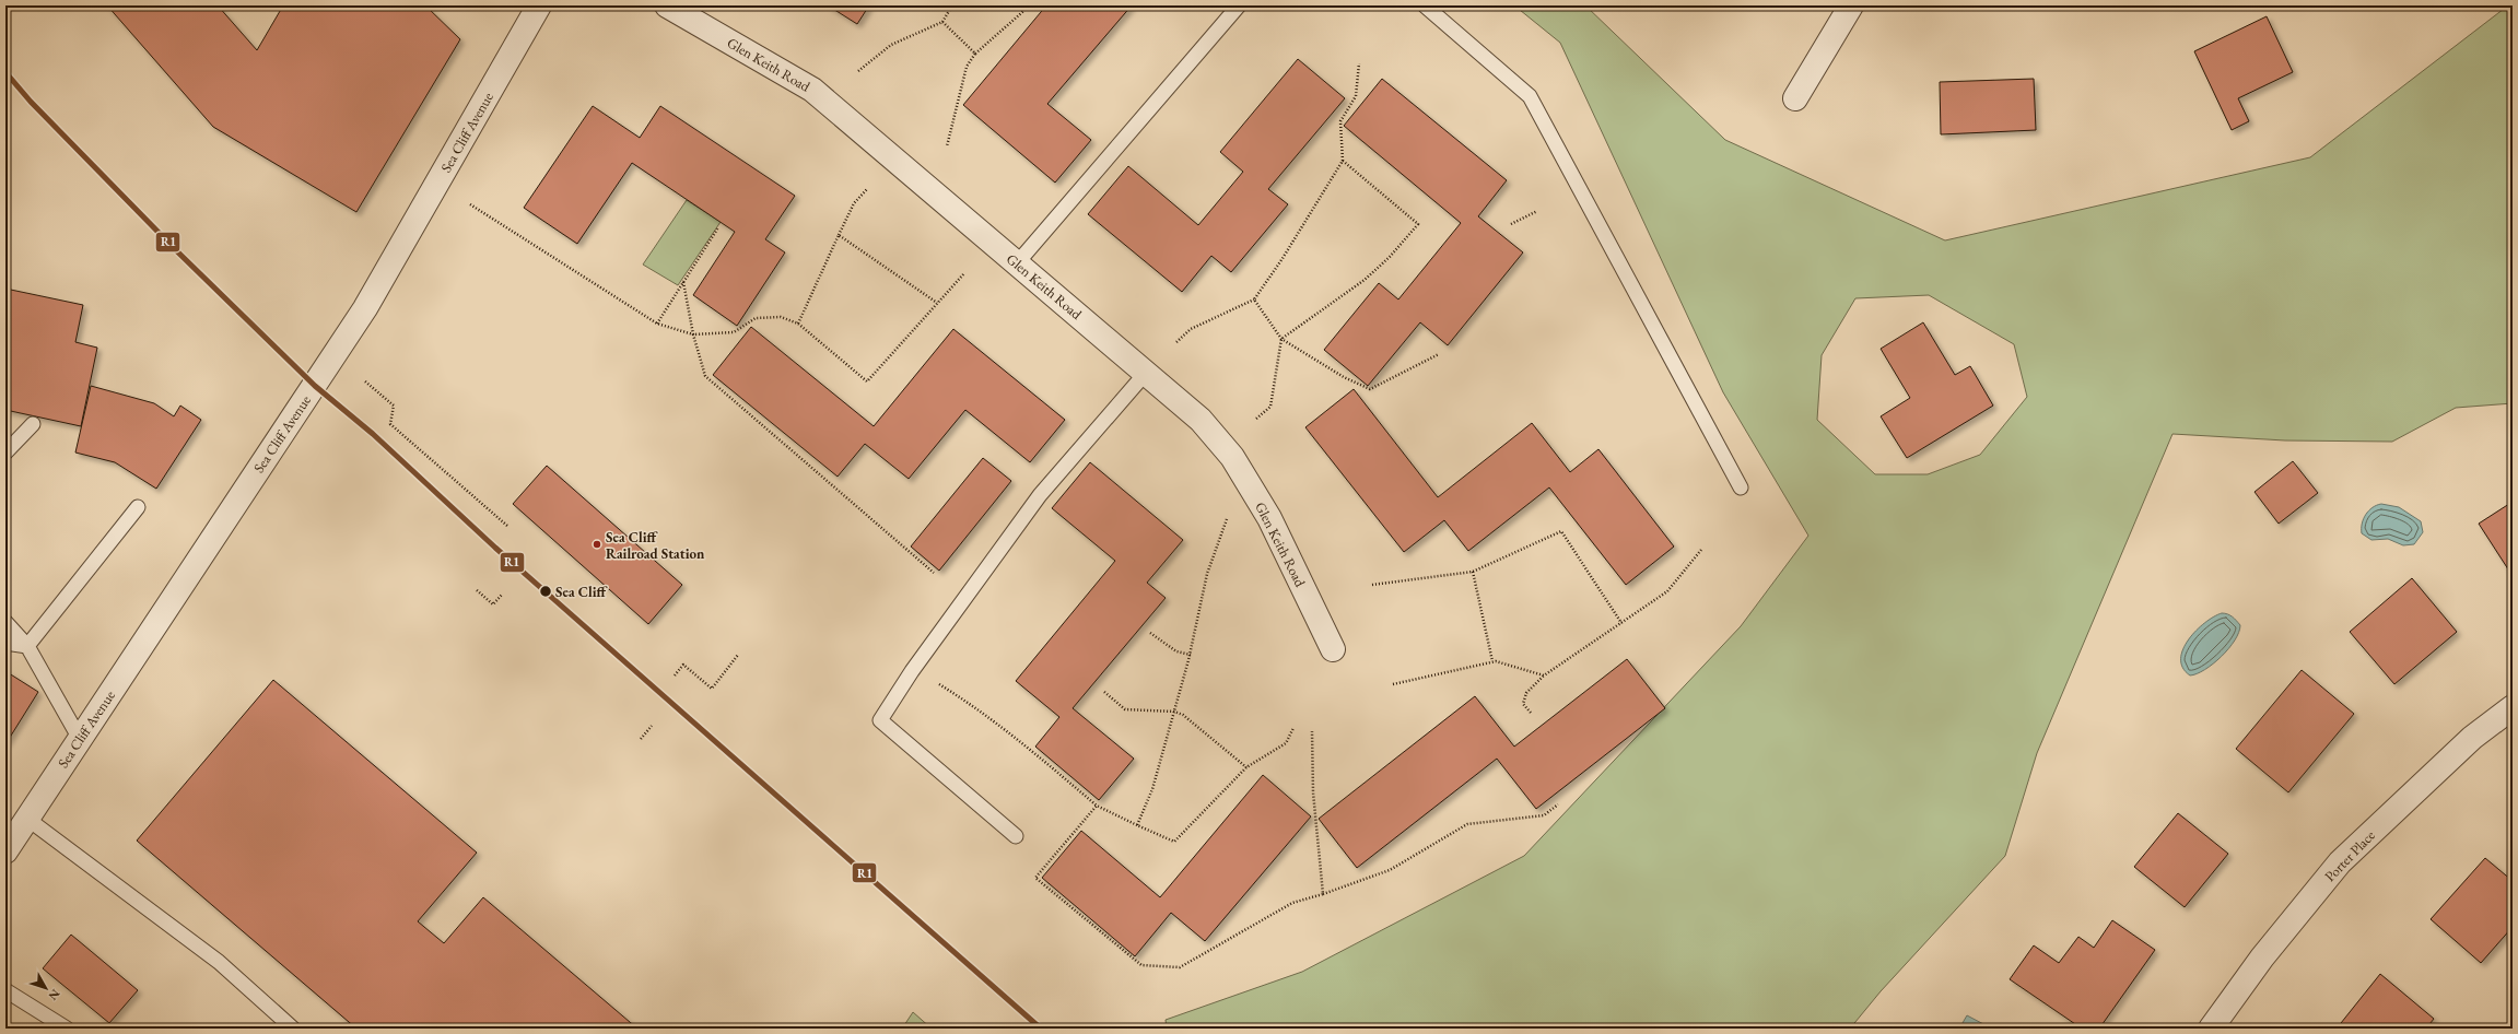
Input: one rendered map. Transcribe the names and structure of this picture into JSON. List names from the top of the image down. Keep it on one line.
{"streets":{"street":["Glen Keith Road","Sea Cliff Avenue","Porter Place"]},"places":["Sea Cliff Railroad Station","Sea Cliff"],"lines":["transit line R1"],"north":"bottom right"}
